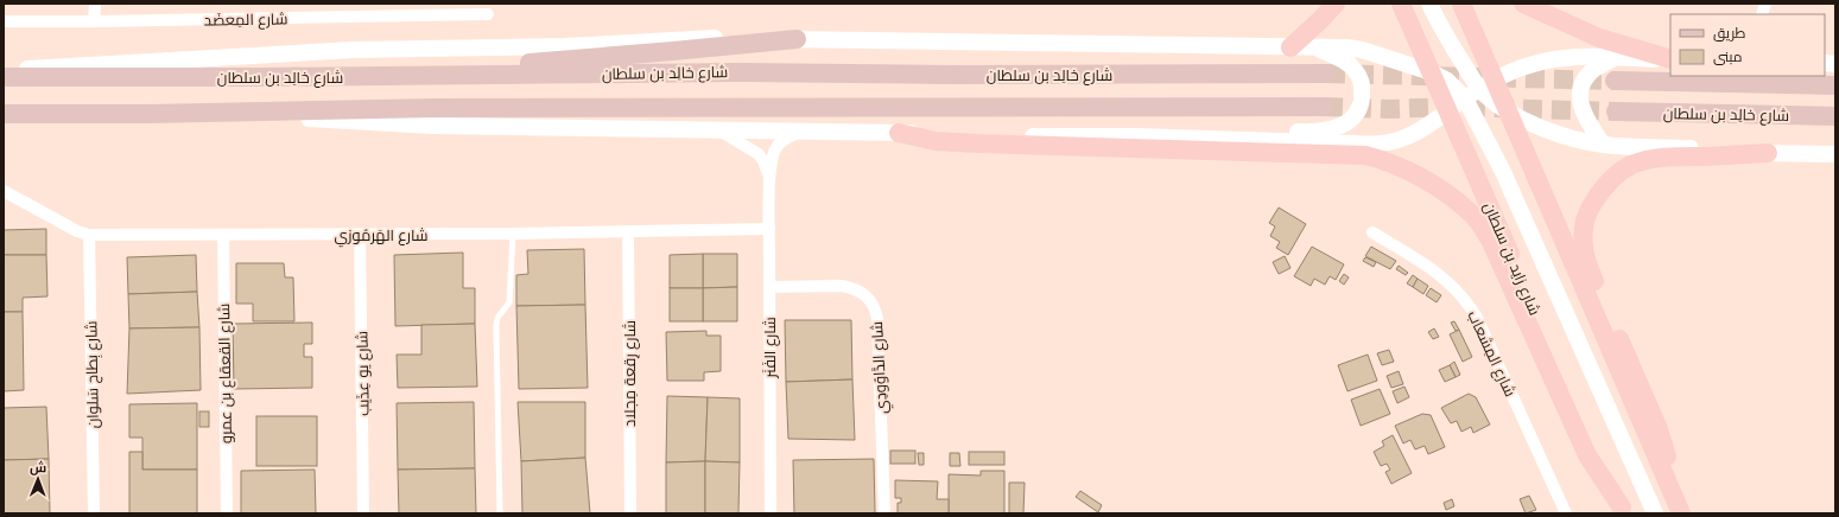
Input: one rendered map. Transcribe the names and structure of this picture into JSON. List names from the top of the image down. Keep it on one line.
{"streets":{"highway":["شارع زايد بن سلطان"],"main road":["شارع خالِد بن سلطان"],"street":["شارع المِعضَد","شارع الهَرمُوزي","شارع الفَنَر","شارع المِشعاب","شارع الدَّاوُودِي","شارع القعقاع بن عمرو","شارع يو عِذَيب","شارع رِقعة مِجلاد","شارع بِطاح سَلوان"]},"crossings":[["شارع الهَرمُوزي","شارع الفَنَر"],["شارع الهَرمُوزي","شارع القعقاع بن عمرو"],["شارع الهَرمُوزي","شارع يو عِذَيب"],["شارع الهَرمُوزي","شارع رِقعة مِجلاد"],["شارع الهَرمُوزي","شارع بِطاح سَلوان"],["شارع الفَنَر","شارع الدَّاوُودِي"]],"legend":["طريق","مبنى"],"north":"top"}
